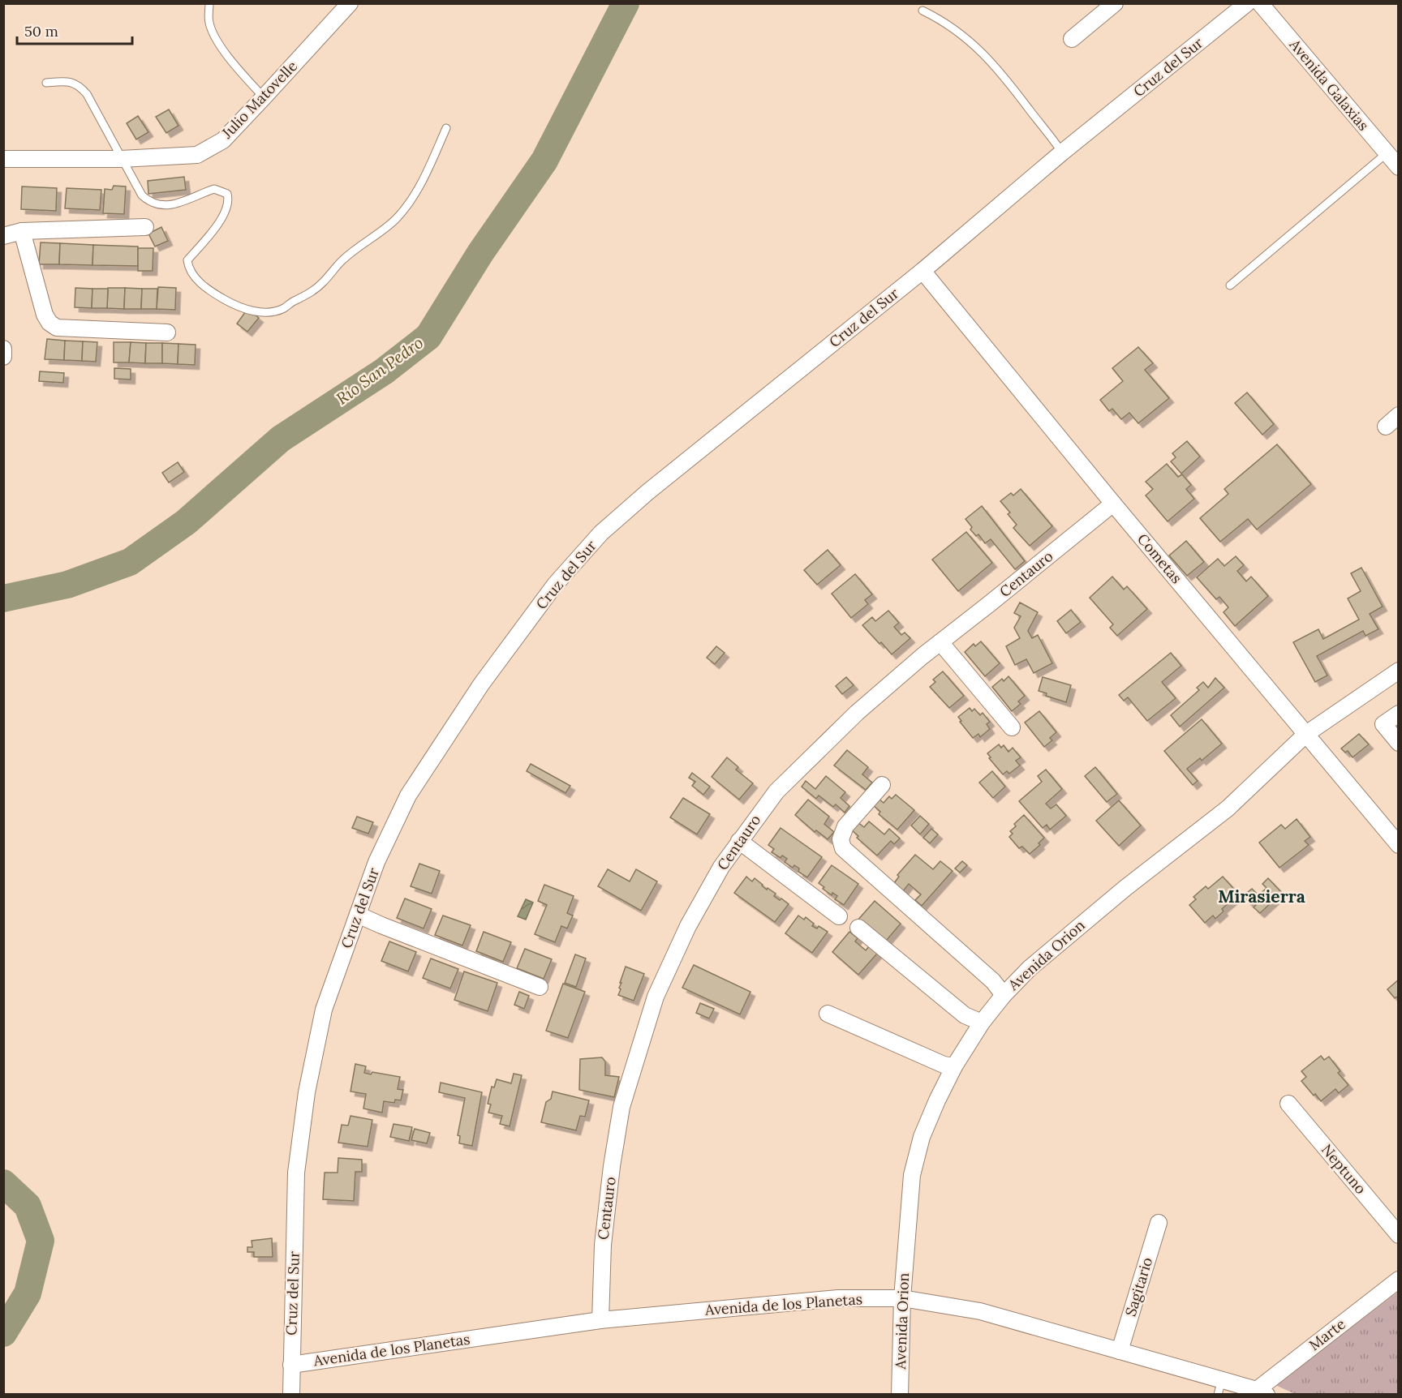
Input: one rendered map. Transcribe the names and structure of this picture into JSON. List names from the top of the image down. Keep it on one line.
{"streets":{"street":["Cruz del Sur","Avenida Galaxias","Julio Matovelle","Cometas","Centauro","Avenida Orion","Neptuno","Sagitario","Avenida de los Planetas","Marte"]},"crossings":[["Cruz del Sur","Cometas"],["Cruz del Sur","Avenida de los Planetas"],["Cometas","Centauro"],["Cometas","Avenida Orion"],["Centauro","Avenida de los Planetas"],["Avenida Orion","Avenida de los Planetas"],["Sagitario","Avenida de los Planetas"],["Avenida de los Planetas","Marte"]],"districts":["Mirasierra"],"water":["Río San Pedro"],"scale_bar":"50 m"}
